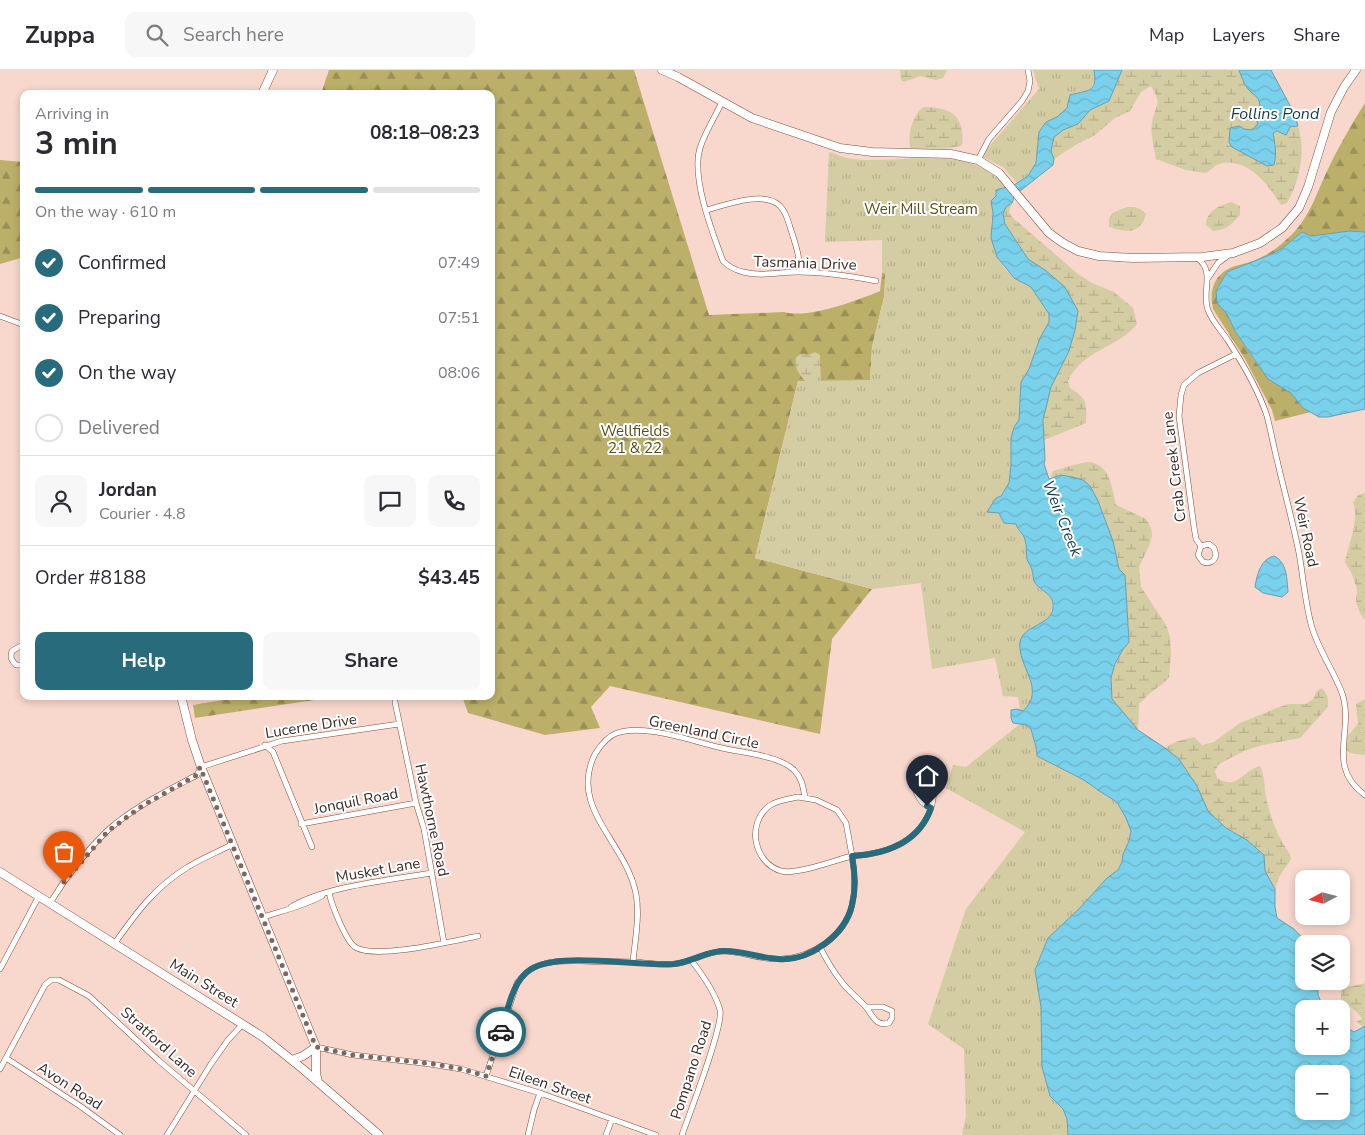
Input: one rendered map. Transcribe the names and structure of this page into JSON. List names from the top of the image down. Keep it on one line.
{"streets":{"main road":["Main Street"],"street":["Tasmania Drive","Crab Creek Lane","Weir Road","Lucerne Drive","Greenland Circle","Jonquil Road","Hawthorne Road","Musket Lane","Stratford Lane","Pompano Road","Eileen Street","Avon Road"]},"crossings":[["Crab Creek Lane","Weir Road"],["Lucerne Drive","Hawthorne Road"],["Jonquil Road","Hawthorne Road"],["Hawthorne Road","Musket Lane"],["Stratford Lane","Avon Road"]],"water":["Follins Pond","Weir Creek"],"parks":["Weir Mill Stream","Wellfields 21 & 22"],"north":"left","page":{"header":"Zuppa","search":"Search here","nav":["Map","Layers","Share"],"heading":["3 min","Arriving in","08:18–08:23"],"panel":["Jordan","Courier · 4.8","Order #8188","$43.45"],"bar":"On the way · 610 m","list":[["Confirmed","07:49"],["Preparing","07:51"],["On the way","08:06"],"Delivered"],"buttons":["Help","Share"],"map_buttons":["+","−"]}}
